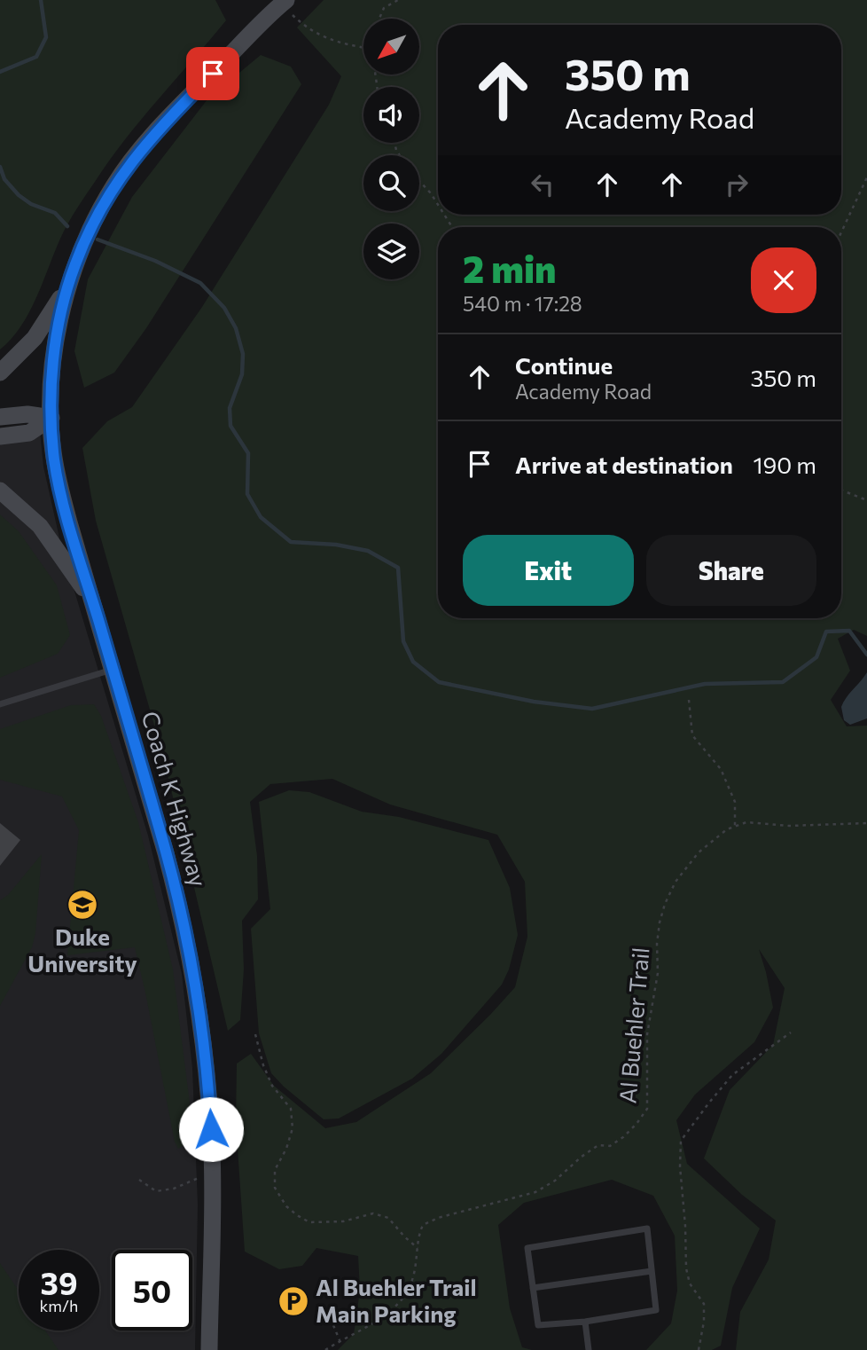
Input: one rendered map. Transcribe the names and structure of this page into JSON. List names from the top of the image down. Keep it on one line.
{"streets":{"main road":["Coach K Highway"],"path":["Al Buehler Trail"]},"places":{"school or university":["Duke University"],"parking":["Al Buehler Trail Main Parking"]},"north":"bottom left","page":{"turn":["350 m","Academy Road"],"heading":["2 min","540 m · 17:28"],"list":[{"name":"Continue","note":"Academy Road","value":"350 m"},{"name":"Arrive at destination","value":"190 m"}],"buttons":["Exit","Share"],"speed":"39 km/h","limit":"50"}}
